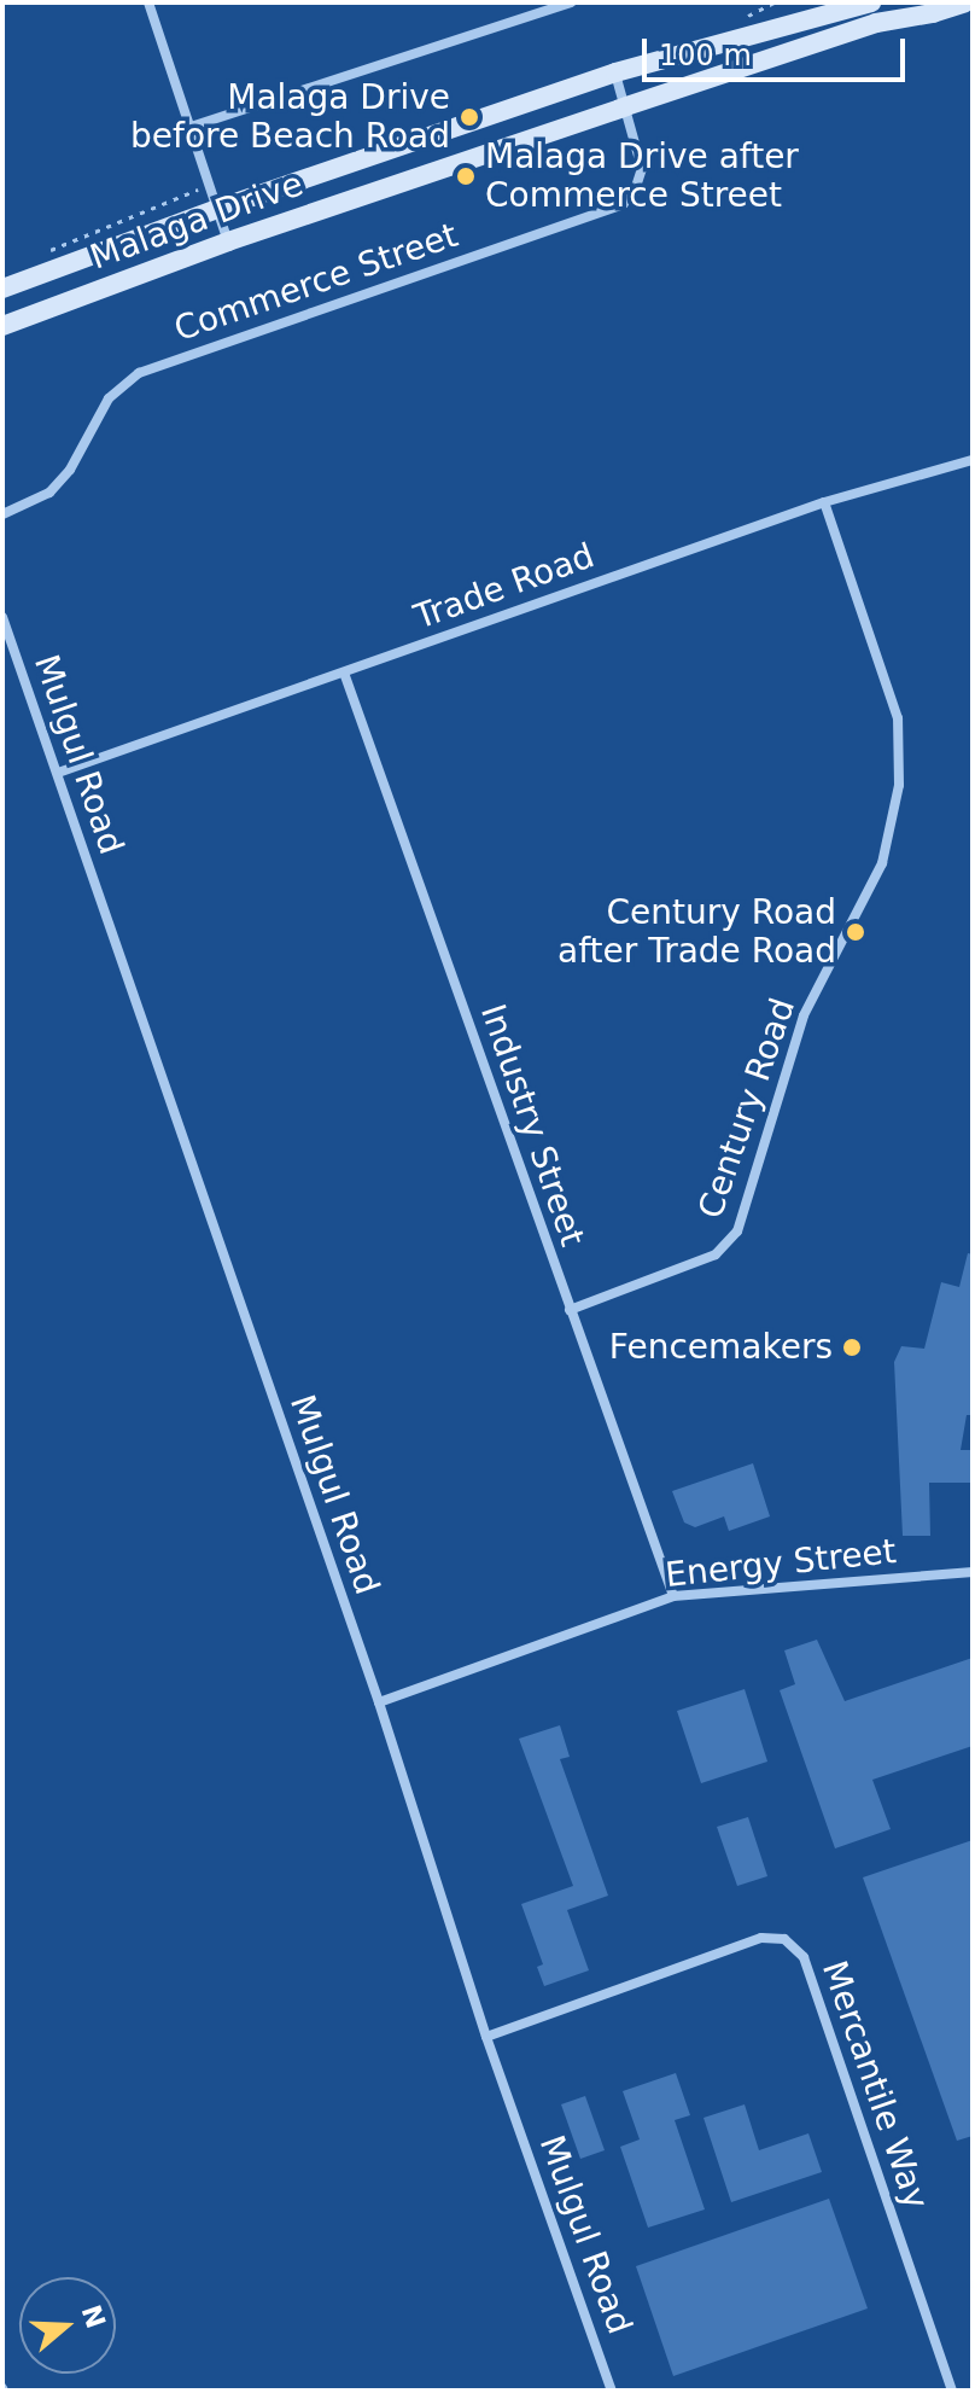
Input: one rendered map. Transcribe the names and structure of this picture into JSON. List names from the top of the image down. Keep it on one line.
{"streets":{"main road":["Malaga Drive"],"street":["Commerce Street","Trade Road","Mulgul Road","Century Road","Industry Street","Energy Street","Mercantile Way"]},"crossings":[["Malaga Drive","Commerce Street"],["Trade Road","Mulgul Road"],["Trade Road","Century Road"],["Trade Road","Industry Street"],["Mulgul Road","Energy Street"],["Mulgul Road","Mercantile Way"],["Century Road","Industry Street"],["Industry Street","Energy Street"]],"places":["Malaga Drive before Beach Road","Malaga Drive after Commerce Street","Century Road after Trade Road","Fencemakers"],"scale_bar":"100 m","north":"right"}
